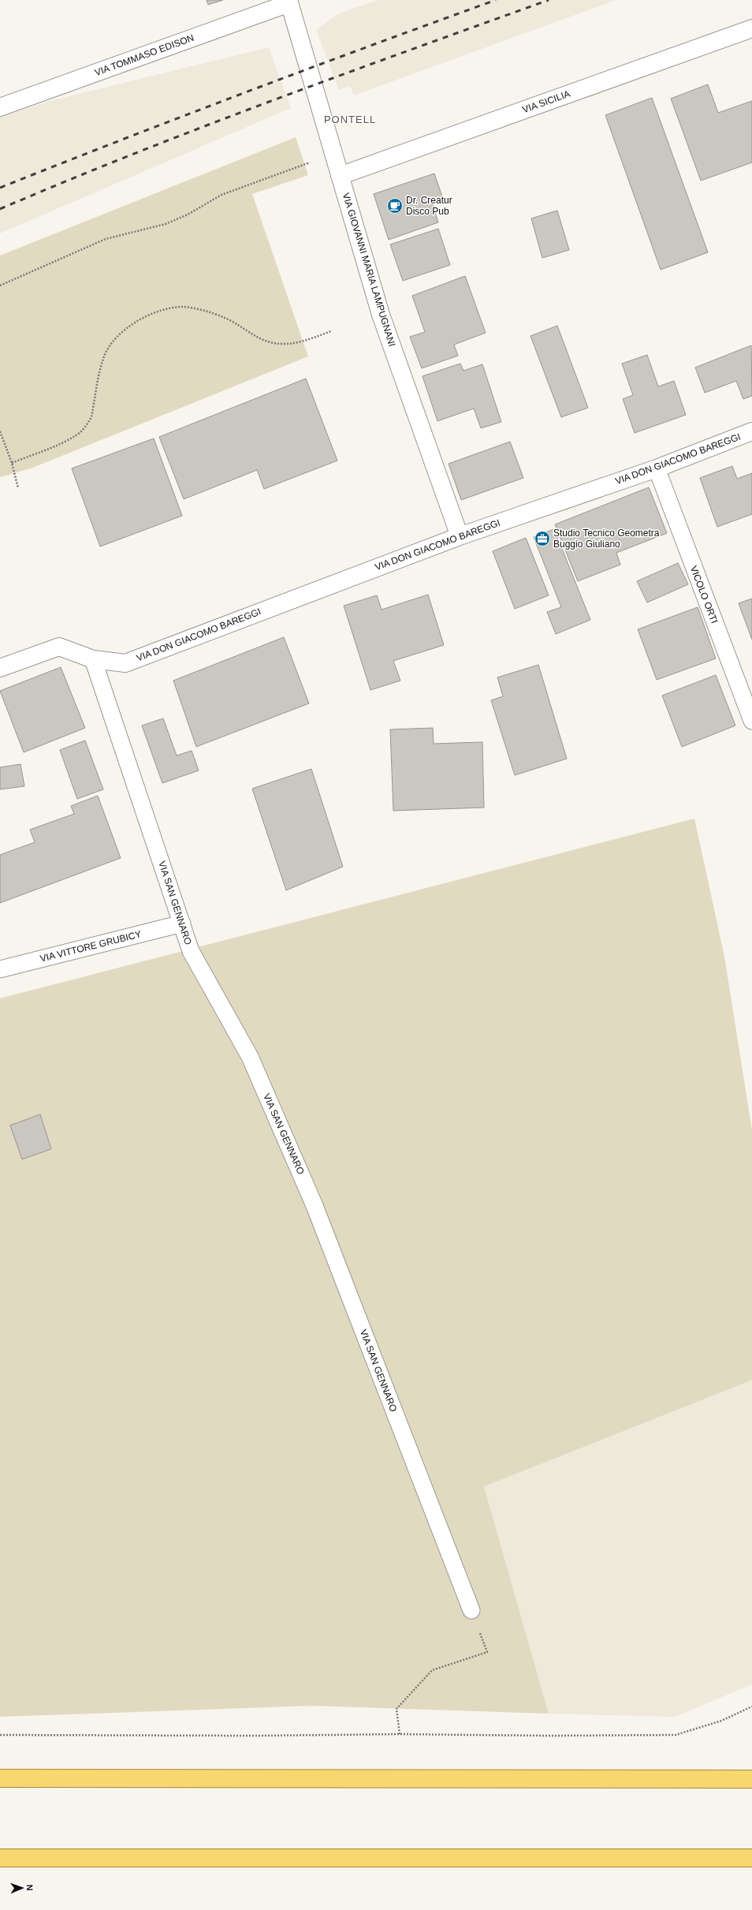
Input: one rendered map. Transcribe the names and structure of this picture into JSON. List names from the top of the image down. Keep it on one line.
{"streets":{"street":["VIA TOMMASO EDISON","VIA SICILIA","VIA GIOVANNI MARIA LAMPUGNANI","VIA DON GIACOMO BAREGGI"],"lane":["VICOLO ORTI","VIA SAN GENNARO","VIA VITTORE GRUBICY"]},"crossings":[["VIA TOMMASO EDISON","VIA GIOVANNI MARIA LAMPUGNANI"],["VIA SICILIA","VIA GIOVANNI MARIA LAMPUGNANI"],["VIA GIOVANNI MARIA LAMPUGNANI","VIA DON GIACOMO BAREGGI"],["VIA DON GIACOMO BAREGGI","VICOLO ORTI"],["VIA DON GIACOMO BAREGGI","VIA SAN GENNARO"],["VIA SAN GENNARO","VIA VITTORE GRUBICY"]],"districts":["PONTELL"],"places":{"cafe":["Dr. Creatur Disco Pub"],"office":["Studio Tecnico Geometra Buggio Giuliano"]},"north":"right"}
